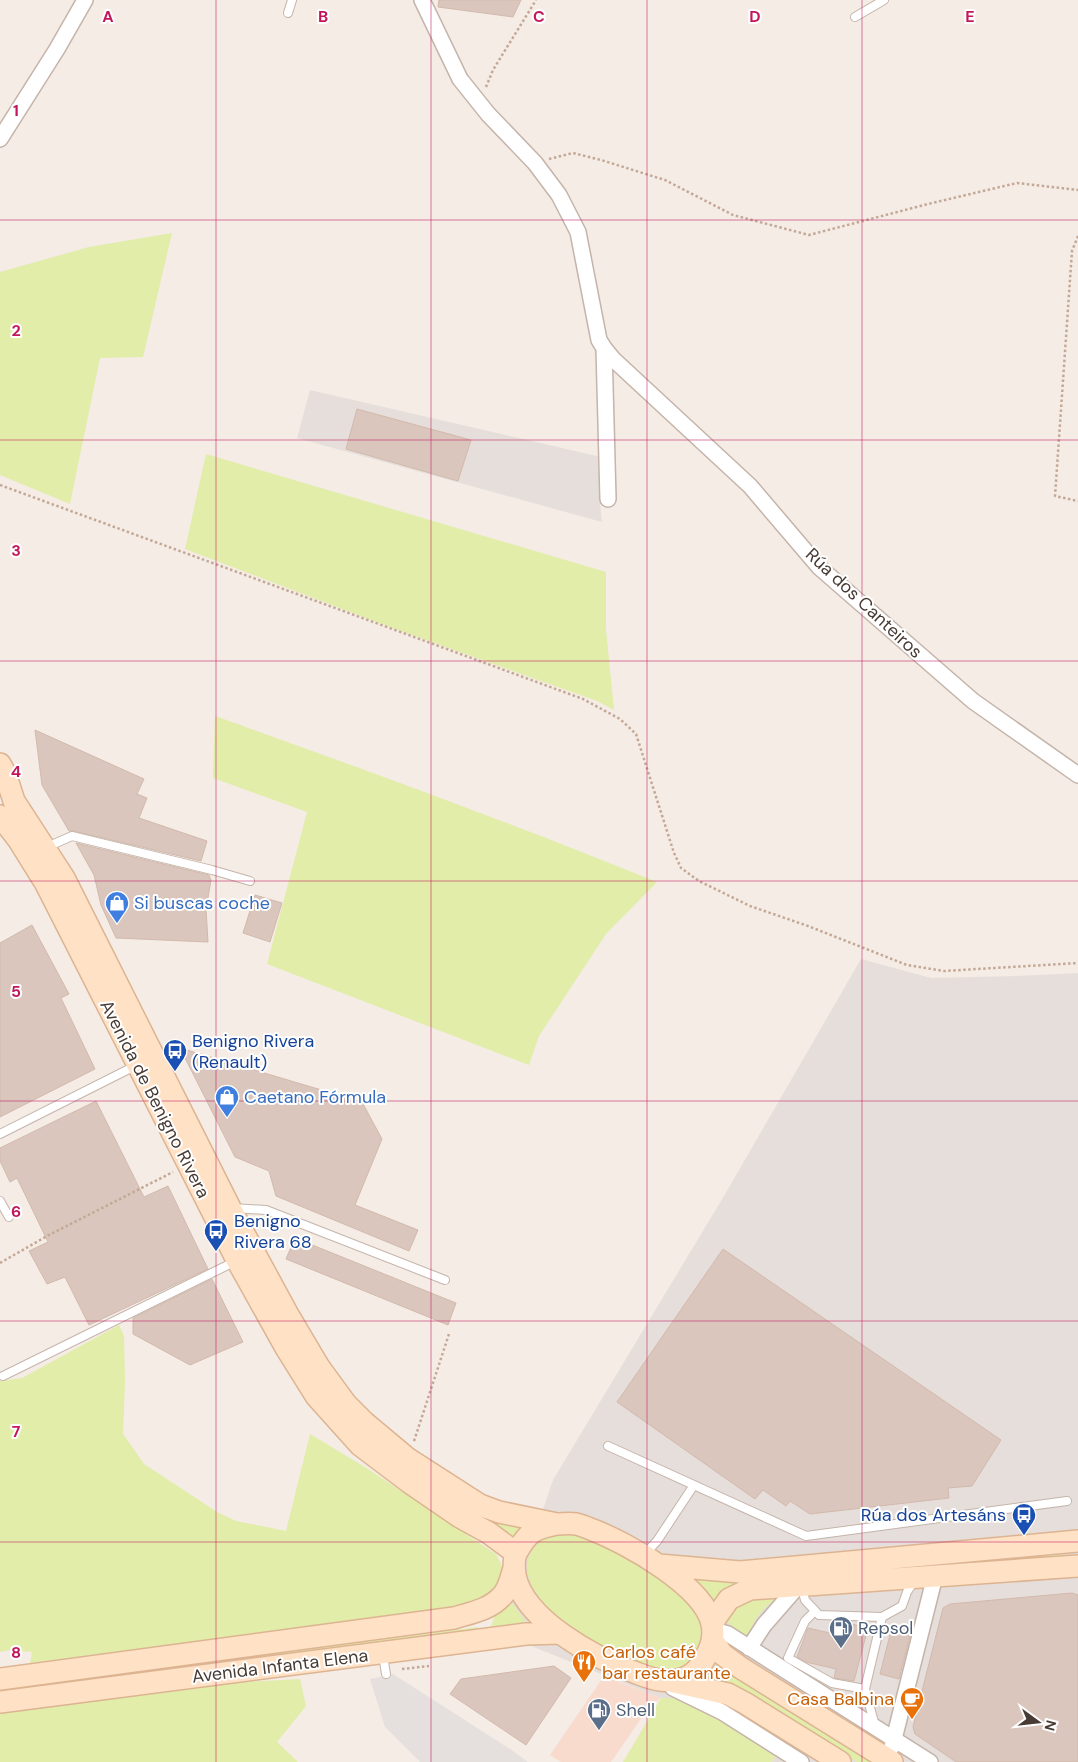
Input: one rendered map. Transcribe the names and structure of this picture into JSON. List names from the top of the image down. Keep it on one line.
{"streets":{"main road":["Avenida de Benigno Rivera","Avenida Infanta Elena"],"street":["Rúa dos Canteiros"]},"crossings":[["Avenida de Benigno Rivera","Avenida Infanta Elena"]],"places":{"shop":["Si buscas coche","Caetano Fórmula"],"bus stop":["Benigno Rivera (Renault)","Benigno Rivera 68","Rúa dos Artesáns"],"fuel station":["Repsol","Shell"],"restaurant":["Carlos café bar restaurante"],"cafe":["Casa Balbina"]},"north":"right","grid":{"columns":["A","B","C","D","E"],"rows":["1","2","3","4","5","6","7","8"]}}
